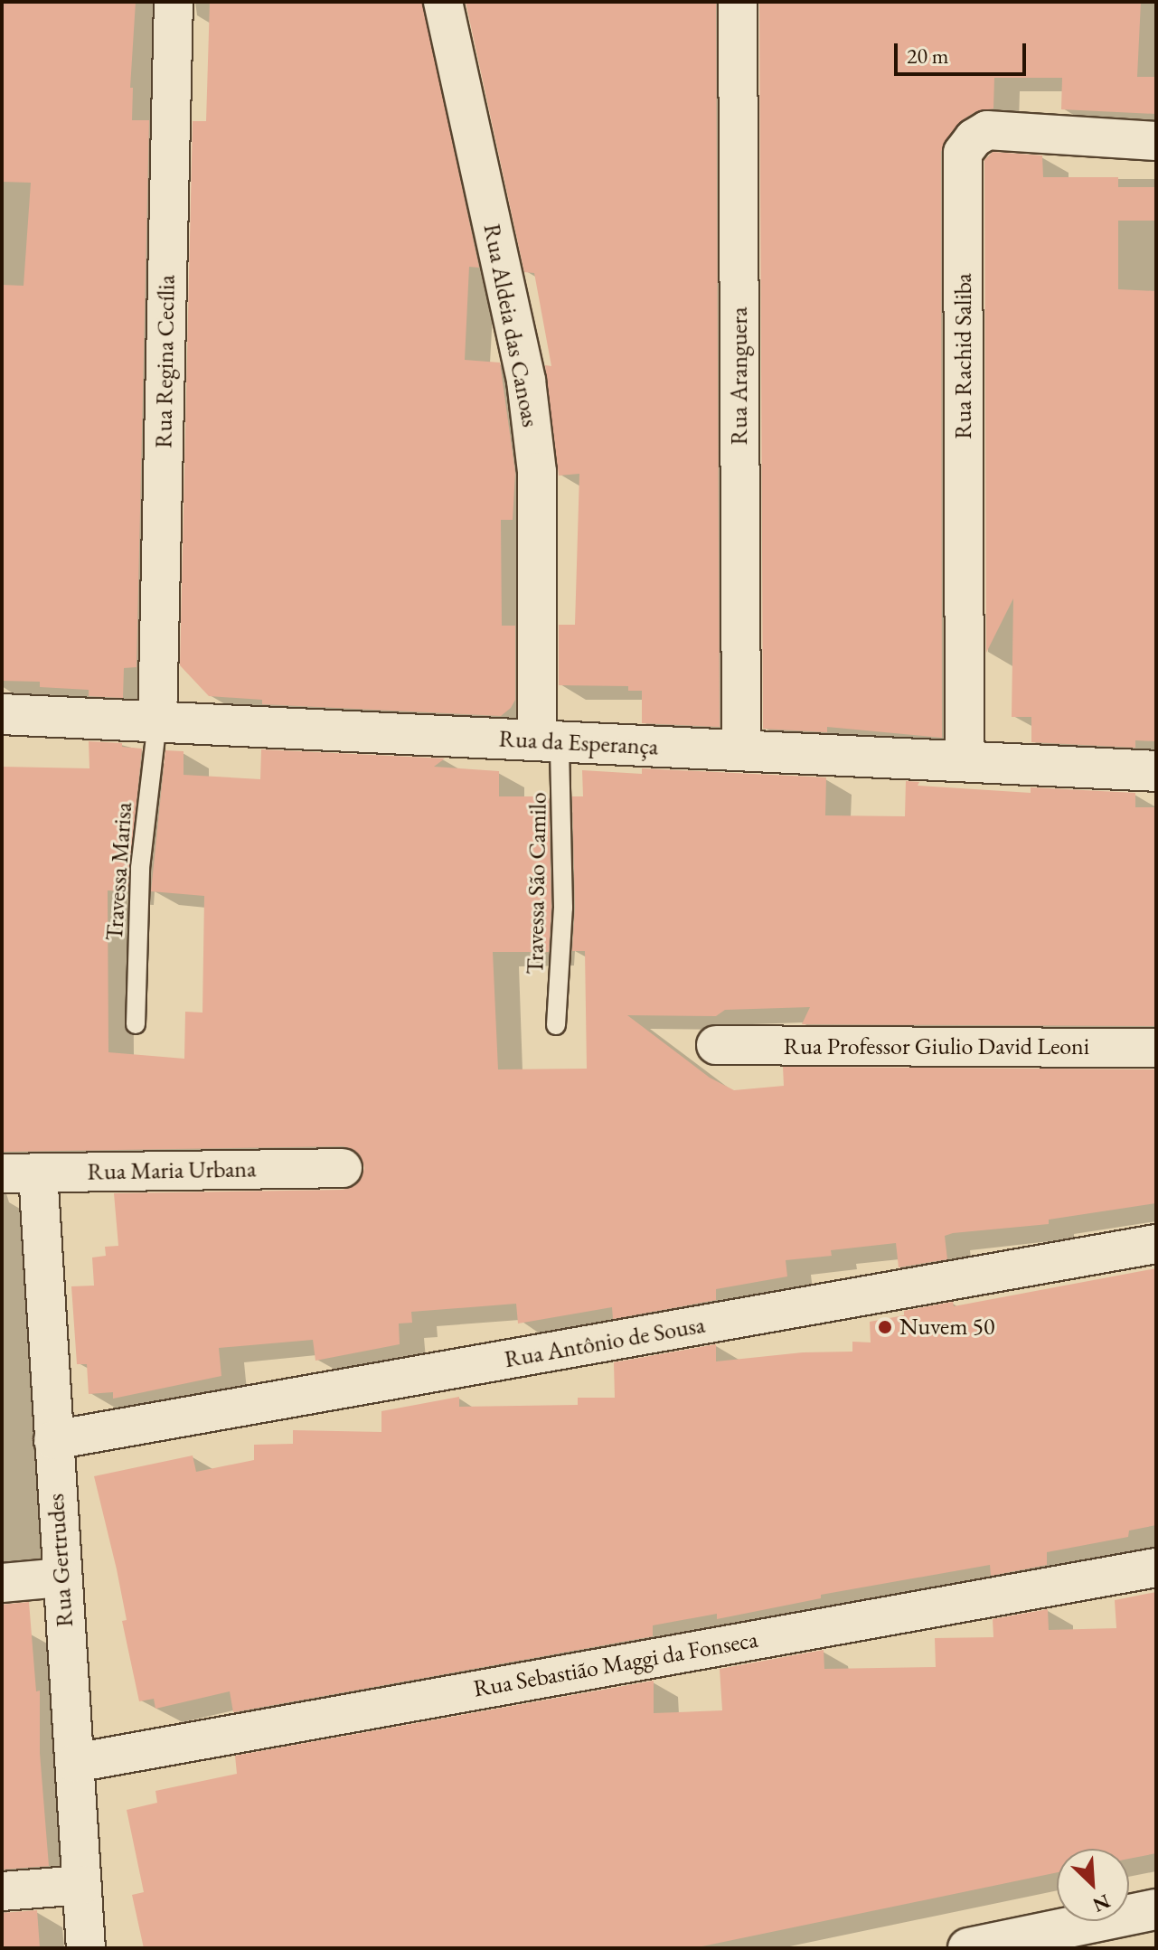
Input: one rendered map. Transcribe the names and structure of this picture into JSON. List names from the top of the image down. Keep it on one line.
{"streets":{"street":["Rua Aldeia das Canoas","Rua Rachid Saliba","Rua Regina Cecília","Rua Aranguera","Rua da Esperança","Rua Professor Giulio David Leoni","Rua Maria Urbana","Rua Antônio de Sousa","Rua Gertrudes","Rua Sebastião Maggi da Fonseca"],"lane":["Travessa Marisa","Travessa São Camilo"]},"crossings":[["Rua Aldeia das Canoas","Rua da Esperança"],["Rua Aldeia das Canoas","Travessa São Camilo"],["Rua Rachid Saliba","Rua da Esperança"],["Rua Regina Cecília","Rua da Esperança"],["Rua Regina Cecília","Travessa Marisa"],["Rua Aranguera","Rua da Esperança"],["Rua da Esperança","Travessa Marisa"],["Rua da Esperança","Travessa São Camilo"],["Rua Maria Urbana","Rua Gertrudes"],["Rua Antônio de Sousa","Rua Gertrudes"],["Rua Gertrudes","Rua Sebastião Maggi da Fonseca"]],"places":["Nuvem 50"],"scale_bar":"20 m","north":"bottom right"}
